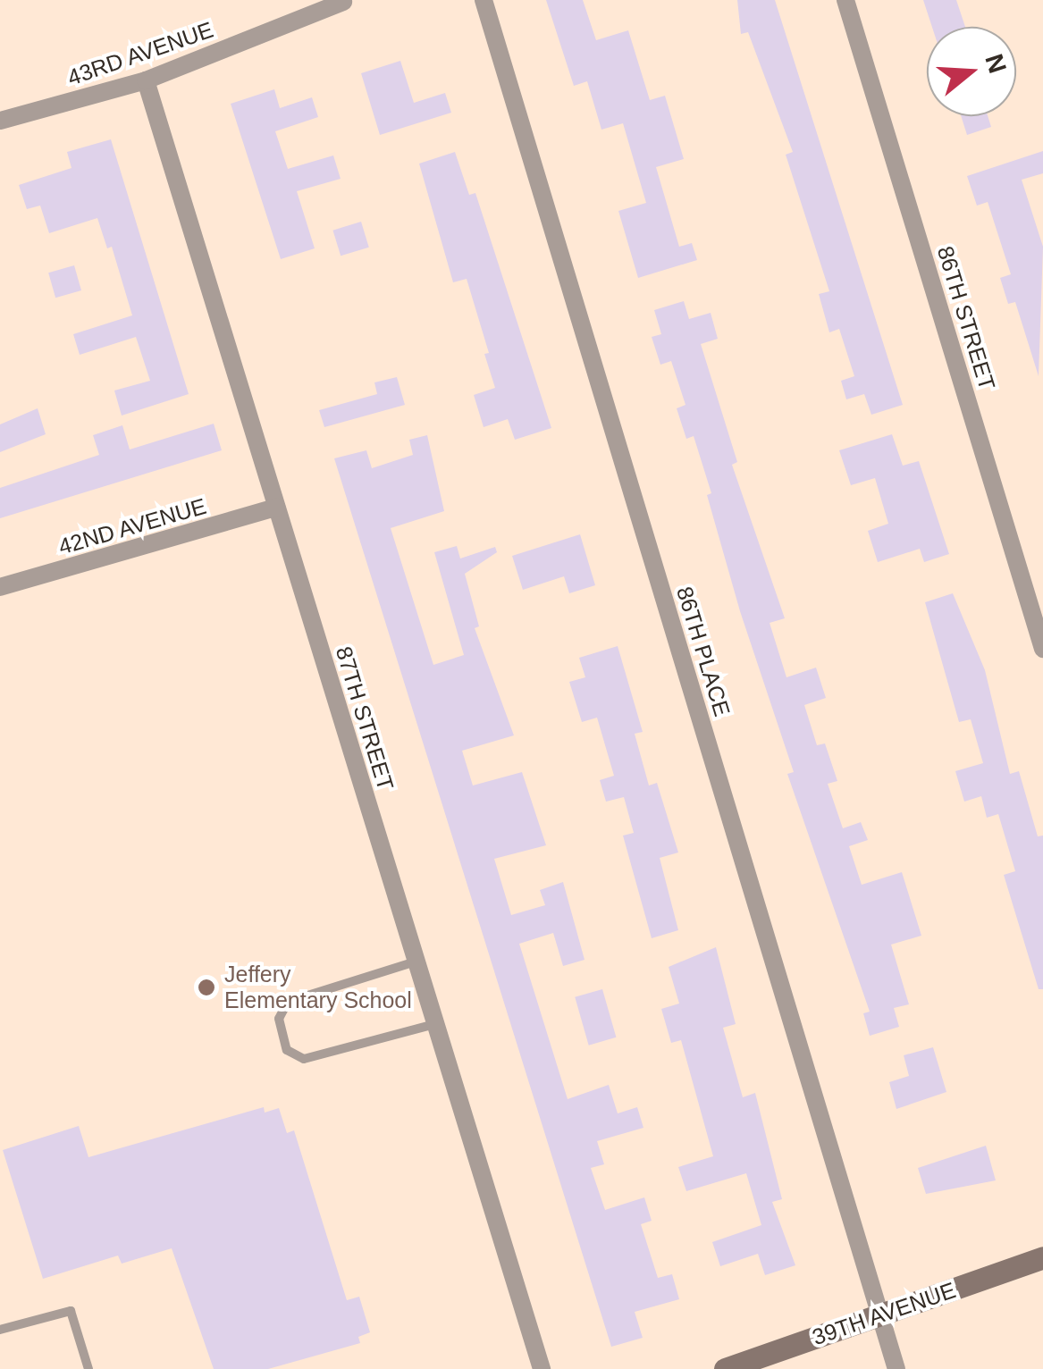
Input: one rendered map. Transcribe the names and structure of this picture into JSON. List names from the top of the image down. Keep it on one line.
{"streets":{"main road":["39TH AVENUE"],"street":["43RD AVENUE","86TH STREET","42ND AVENUE","86TH PLACE","87TH STREET"]},"crossings":[["43RD AVENUE","87TH STREET"],["42ND AVENUE","87TH STREET"],["86TH PLACE","39TH AVENUE"]],"places":["Jeffery Elementary School"],"north":"right"}
